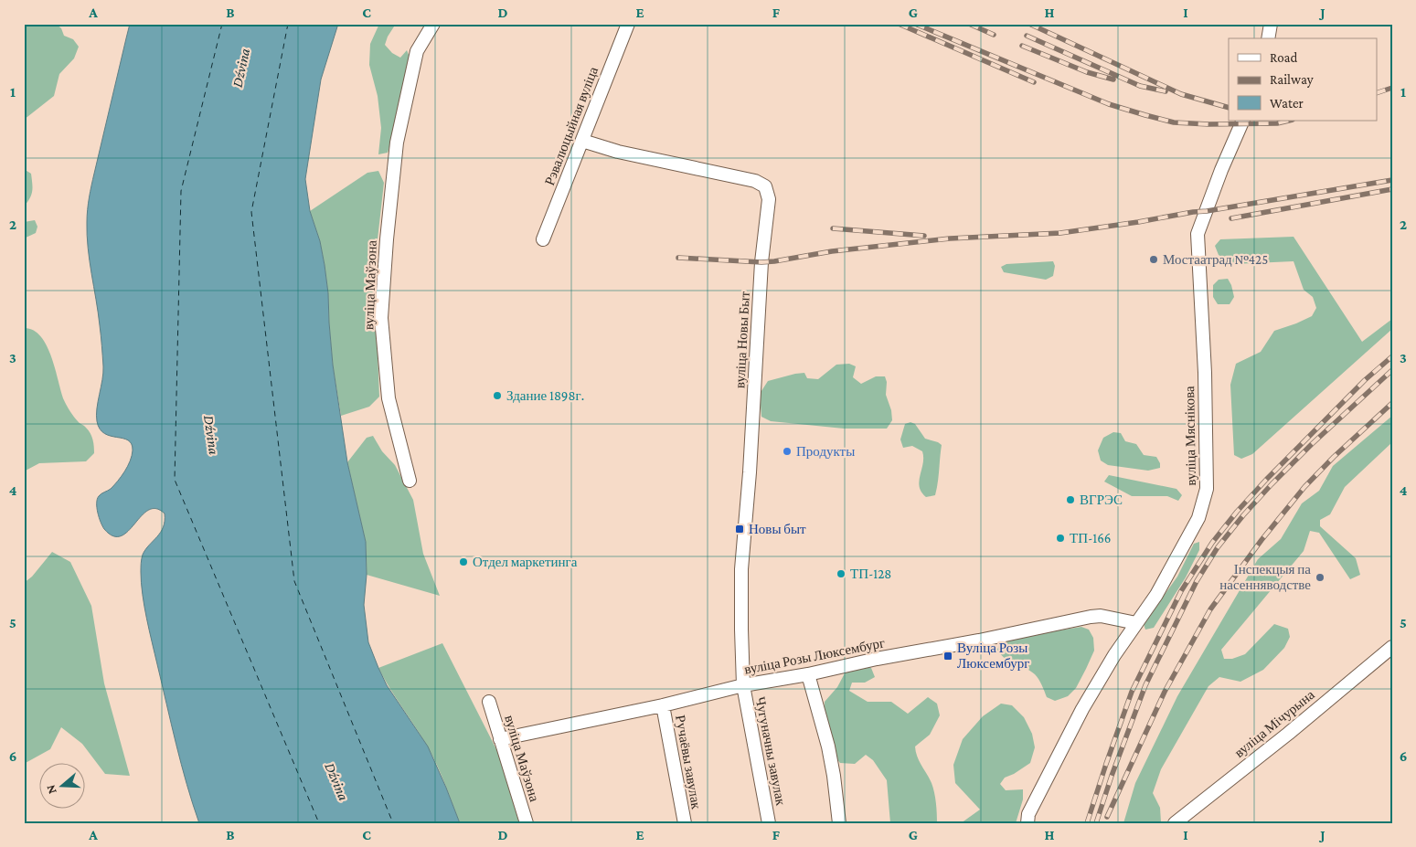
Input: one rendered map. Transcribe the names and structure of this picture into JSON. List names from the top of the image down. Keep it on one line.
{"streets":{"street":["Рэвалюцыйная вуліца","вуліца Маўзона","вуліца Новы Быт","вуліца Мяснікова","вуліца Розы Люксембург","вуліца Мічурына","Чугуначны завулак","Ручаёвы завулак"]},"crossings":[["Рэвалюцыйная вуліца","вуліца Новы Быт"],["вуліца Маўзона","вуліца Розы Люксембург"],["вуліца Новы Быт","вуліца Розы Люксембург"],["вуліца Новы Быт","Чугуначны завулак"],["вуліца Мяснікова","вуліца Розы Люксембург"],["вуліца Розы Люксембург","Чугуначны завулак"],["вуліца Розы Люксембург","Ручаёвы завулак"]],"water":["Dźvina"],"places":{"other":["Мостаатрад №425","Здание 1898г.","Продукты","ВГРЭС","ТП-166","Отдел маркетинга","ТП-128","Інспекцыя па насенняводстве"],"transit":["Новы быт","Вуліца Розы Люксембург"]},"legend":["Road","Railway","Water"],"north":"left","grid":{"columns":["A","B","C","D","E","F","G","H","I","J"],"rows":["1","2","3","4","5","6"]}}
